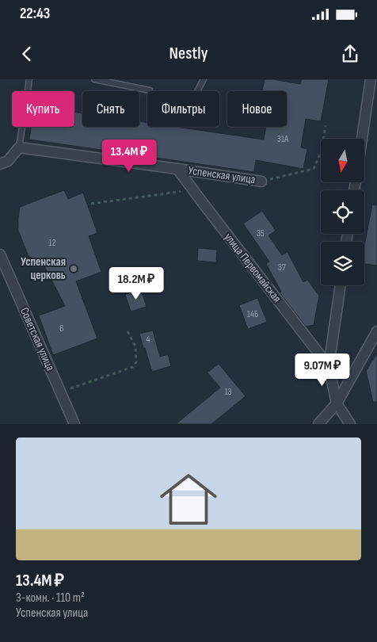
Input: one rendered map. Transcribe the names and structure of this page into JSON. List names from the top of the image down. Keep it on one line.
{"streets":{"street":["Успенская улица","улица Первомайская","Советская улица"]},"crossings":[["Успенская улица","улица Первомайская"]],"places":["Успенская церковь"],"house_numbers":["31А","35","12","37","14Б","6","4","13"],"north":"bottom","page":{"status":"22:43","header":"Nestly","chip":["Купить","Снять","Фильтры","Новое"],"price":["13.4M ₽","18.2M ₽","9.07M ₽"],"list":[{"name":"13.4M ₽","note":"3-комн. · 110 m² · Успенская улица"}]}}
